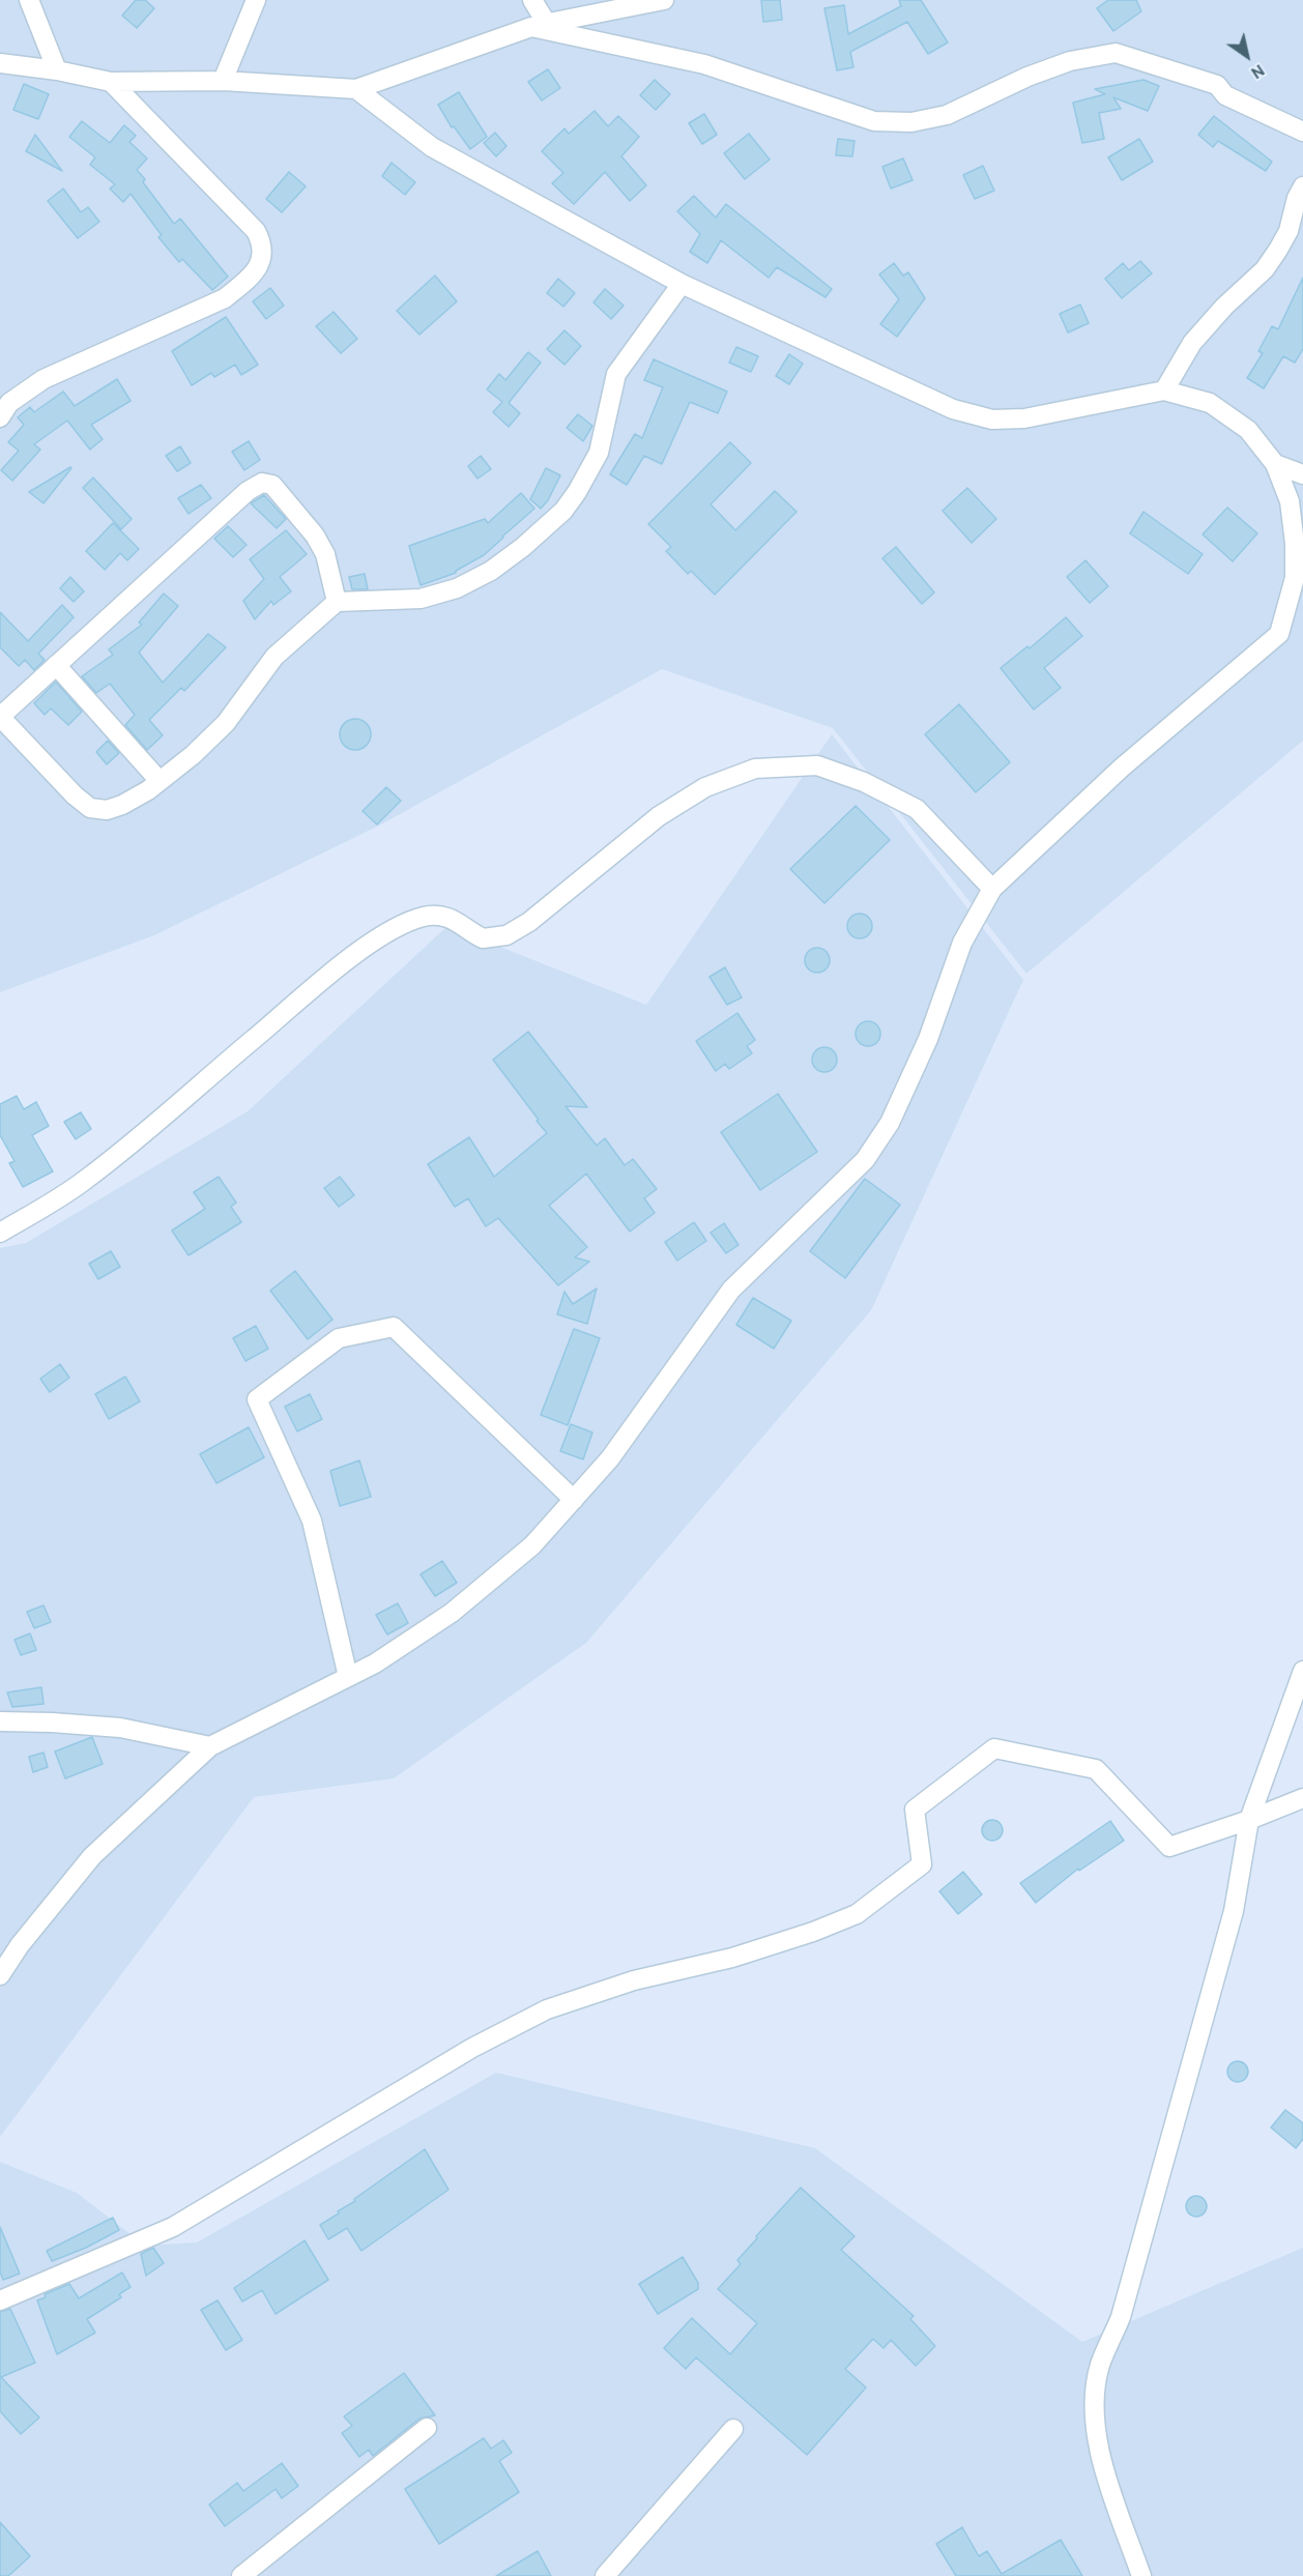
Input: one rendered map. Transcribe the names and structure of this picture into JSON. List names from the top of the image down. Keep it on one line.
{"north":"bottom right"}
